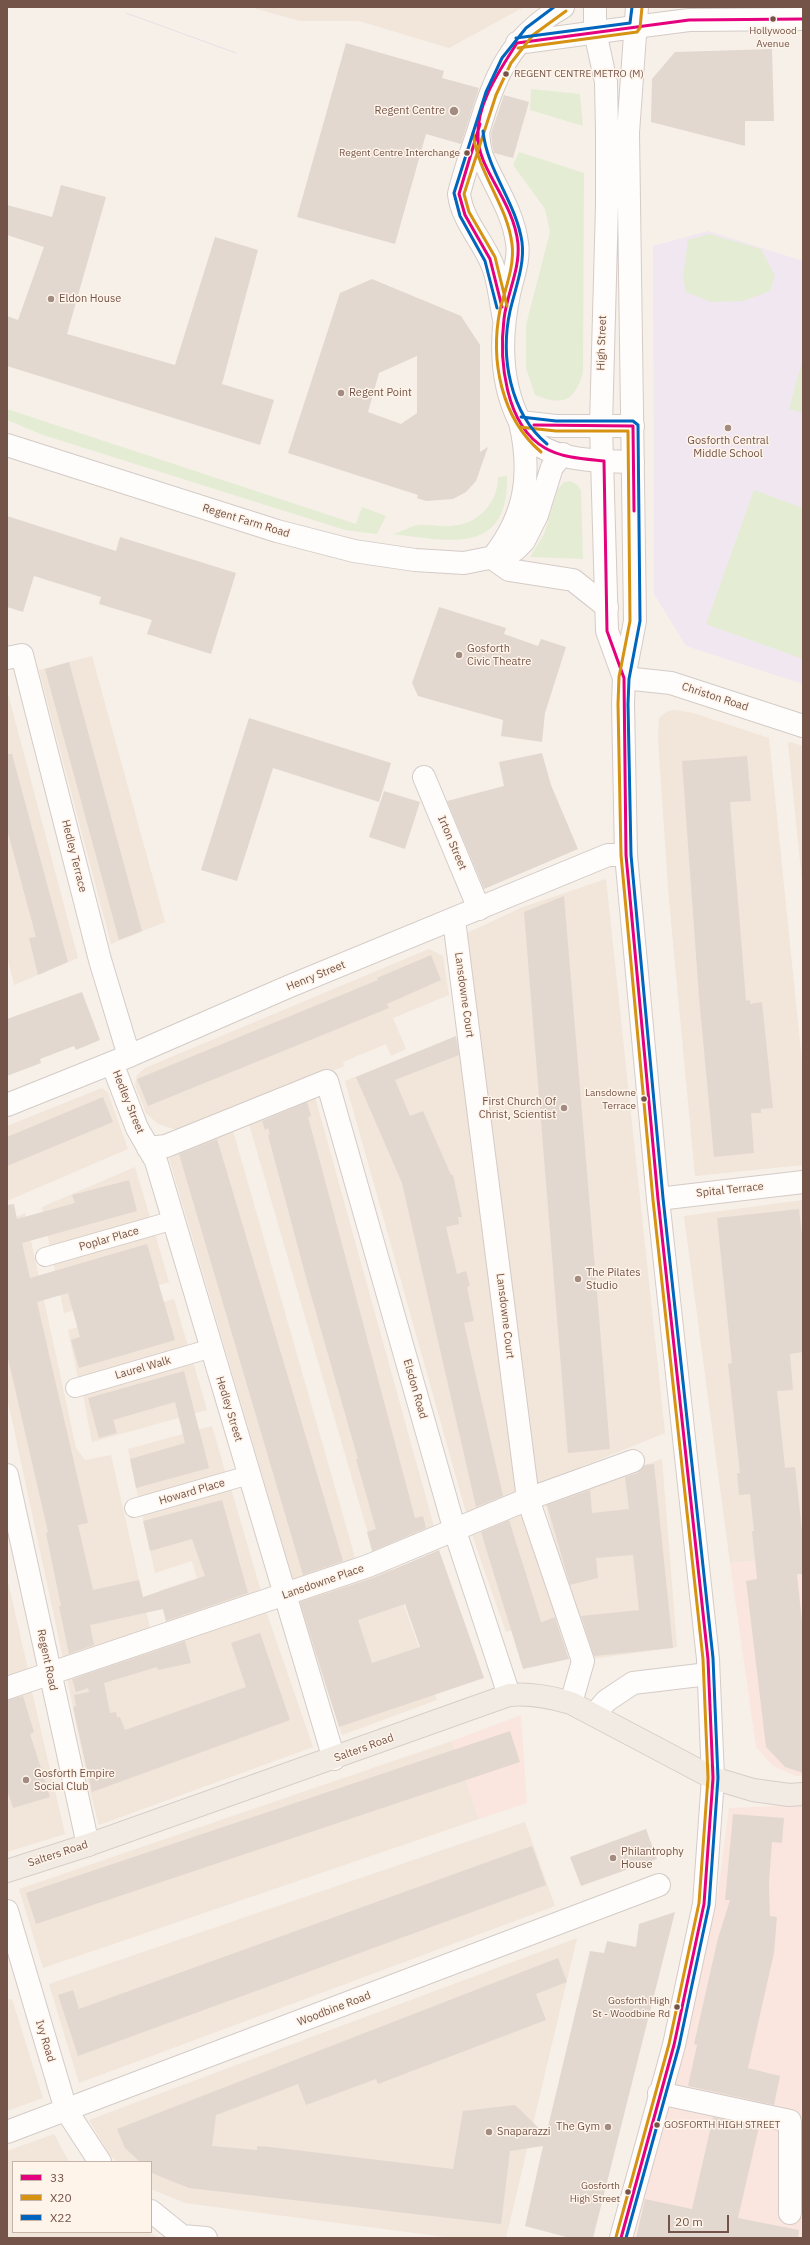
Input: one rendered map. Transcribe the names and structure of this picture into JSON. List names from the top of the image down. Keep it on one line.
{"streets":{"main road":["Salters Road"],"street":["High Street","Regent Farm Road","Christon Road","Irton Street","Hedley Terrace","Henry Street","Lansdowne Court","Hedley Street","Spital Terrace","Poplar Place","Laurel Walk","Elsdon Road","Howard Place","Lansdowne Place","Regent Road","Woodbine Road","Ivy Road"]},"crossings":[["High Street","Christon Road"],["High Street","Henry Street"],["High Street","Spital Terrace"],["High Street","Salters Road"],["Irton Street","Henry Street"],["Hedley Terrace","Henry Street"],["Hedley Terrace","Hedley Street"],["Henry Street","Lansdowne Court"],["Henry Street","Hedley Street"],["Lansdowne Court","Lansdowne Place"],["Lansdowne Court","Salters Road"],["Hedley Street","Poplar Place"],["Hedley Street","Laurel Walk"],["Hedley Street","Elsdon Road"],["Hedley Street","Howard Place"],["Hedley Street","Lansdowne Place"],["Hedley Street","Salters Road"],["Elsdon Road","Lansdowne Place"],["Elsdon Road","Salters Road"],["Lansdowne Place","Regent Road"],["Regent Road","Salters Road"],["Woodbine Road","Ivy Road"]],"places":["Hollywood Avenue","REGENT CENTRE METRO (M)","Regent Centre","Regent Centre Interchange","Eldon House","Regent Point","Gosforth Central Middle School","Gosforth Civic Theatre","Lansdowne Terrace","First Church Of Christ, Scientist","The Pilates Studio","Gosforth Empire Social Club","Philantrophy House","Gosforth High St - Woodbine Rd","GOSFORTH HIGH STREET","The Gym","Snaparazzi","Gosforth High Street"],"lines":["transit line X20","transit line X22","transit line 33"],"legend":["33","X20","X22"],"scale_bar":"20 m"}
